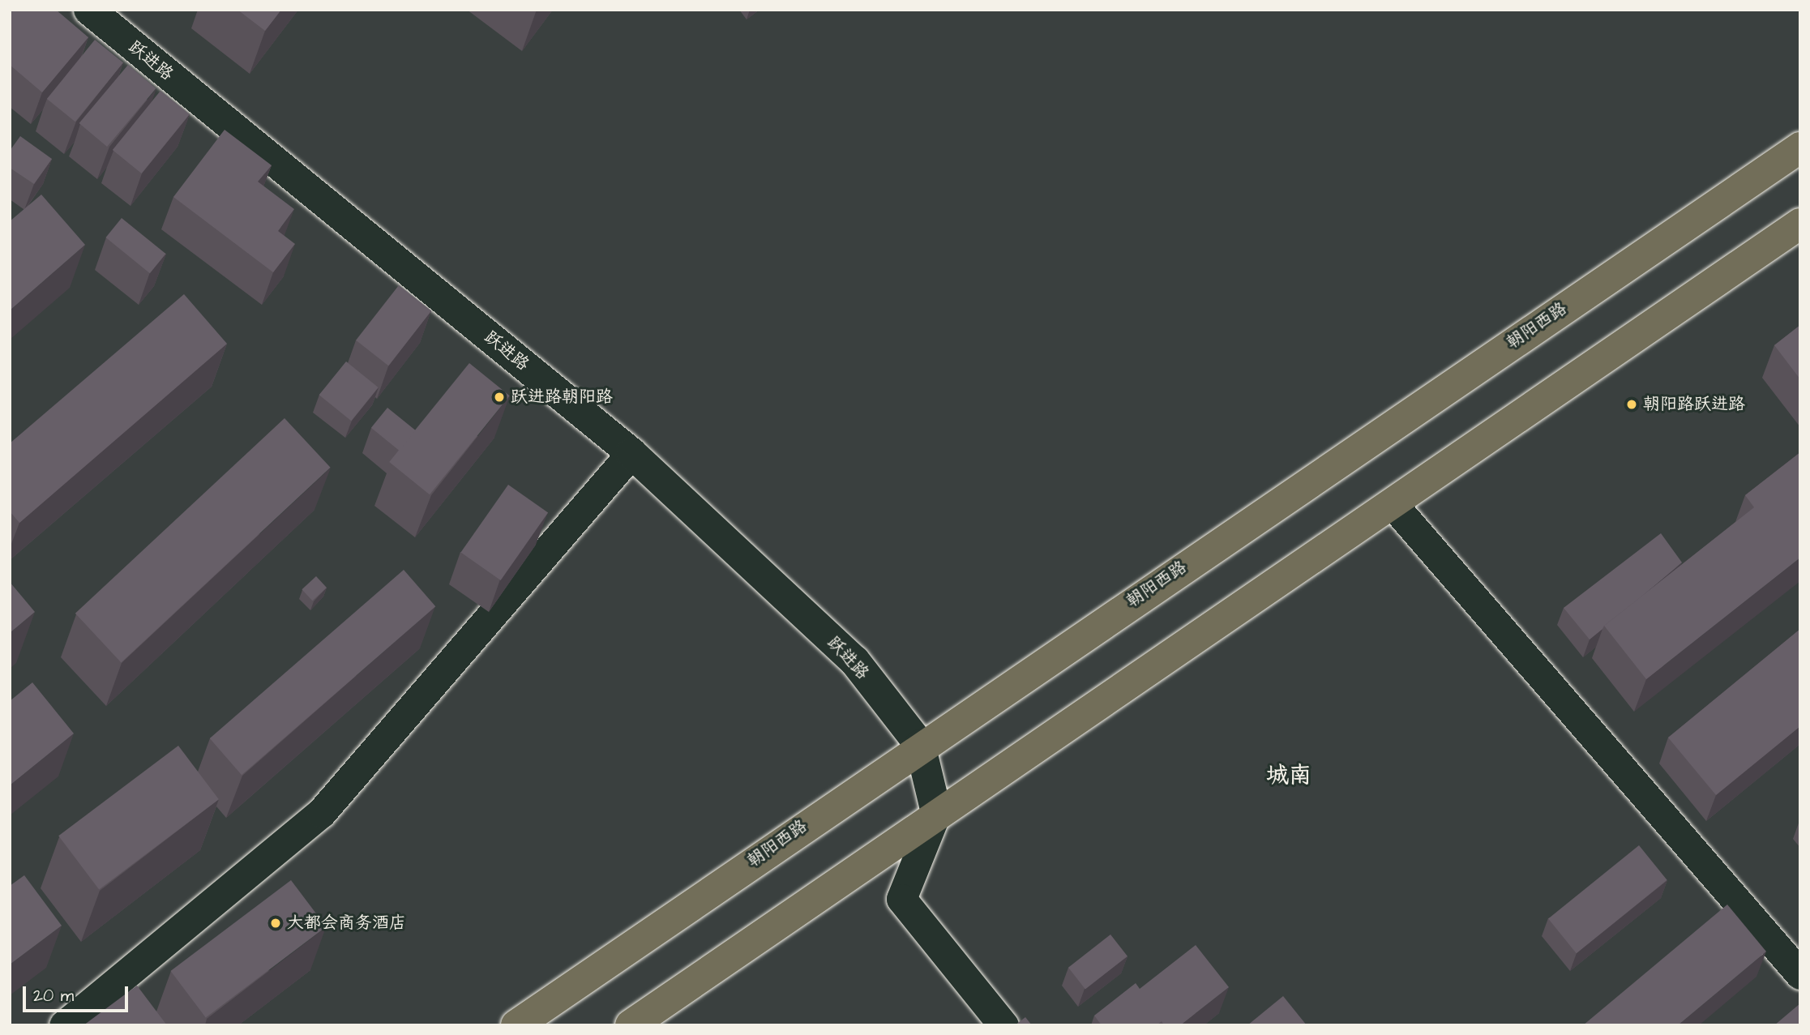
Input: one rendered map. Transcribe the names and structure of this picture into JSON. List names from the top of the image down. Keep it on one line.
{"streets":{"main road":["朝阳西路"],"street":["跃进路"]},"crossings":[["跃进路","朝阳西路"]],"districts":["城南"],"places":["跃进路朝阳路","朝阳路跃进路","大都会商务酒店"],"scale_bar":"20 m"}
